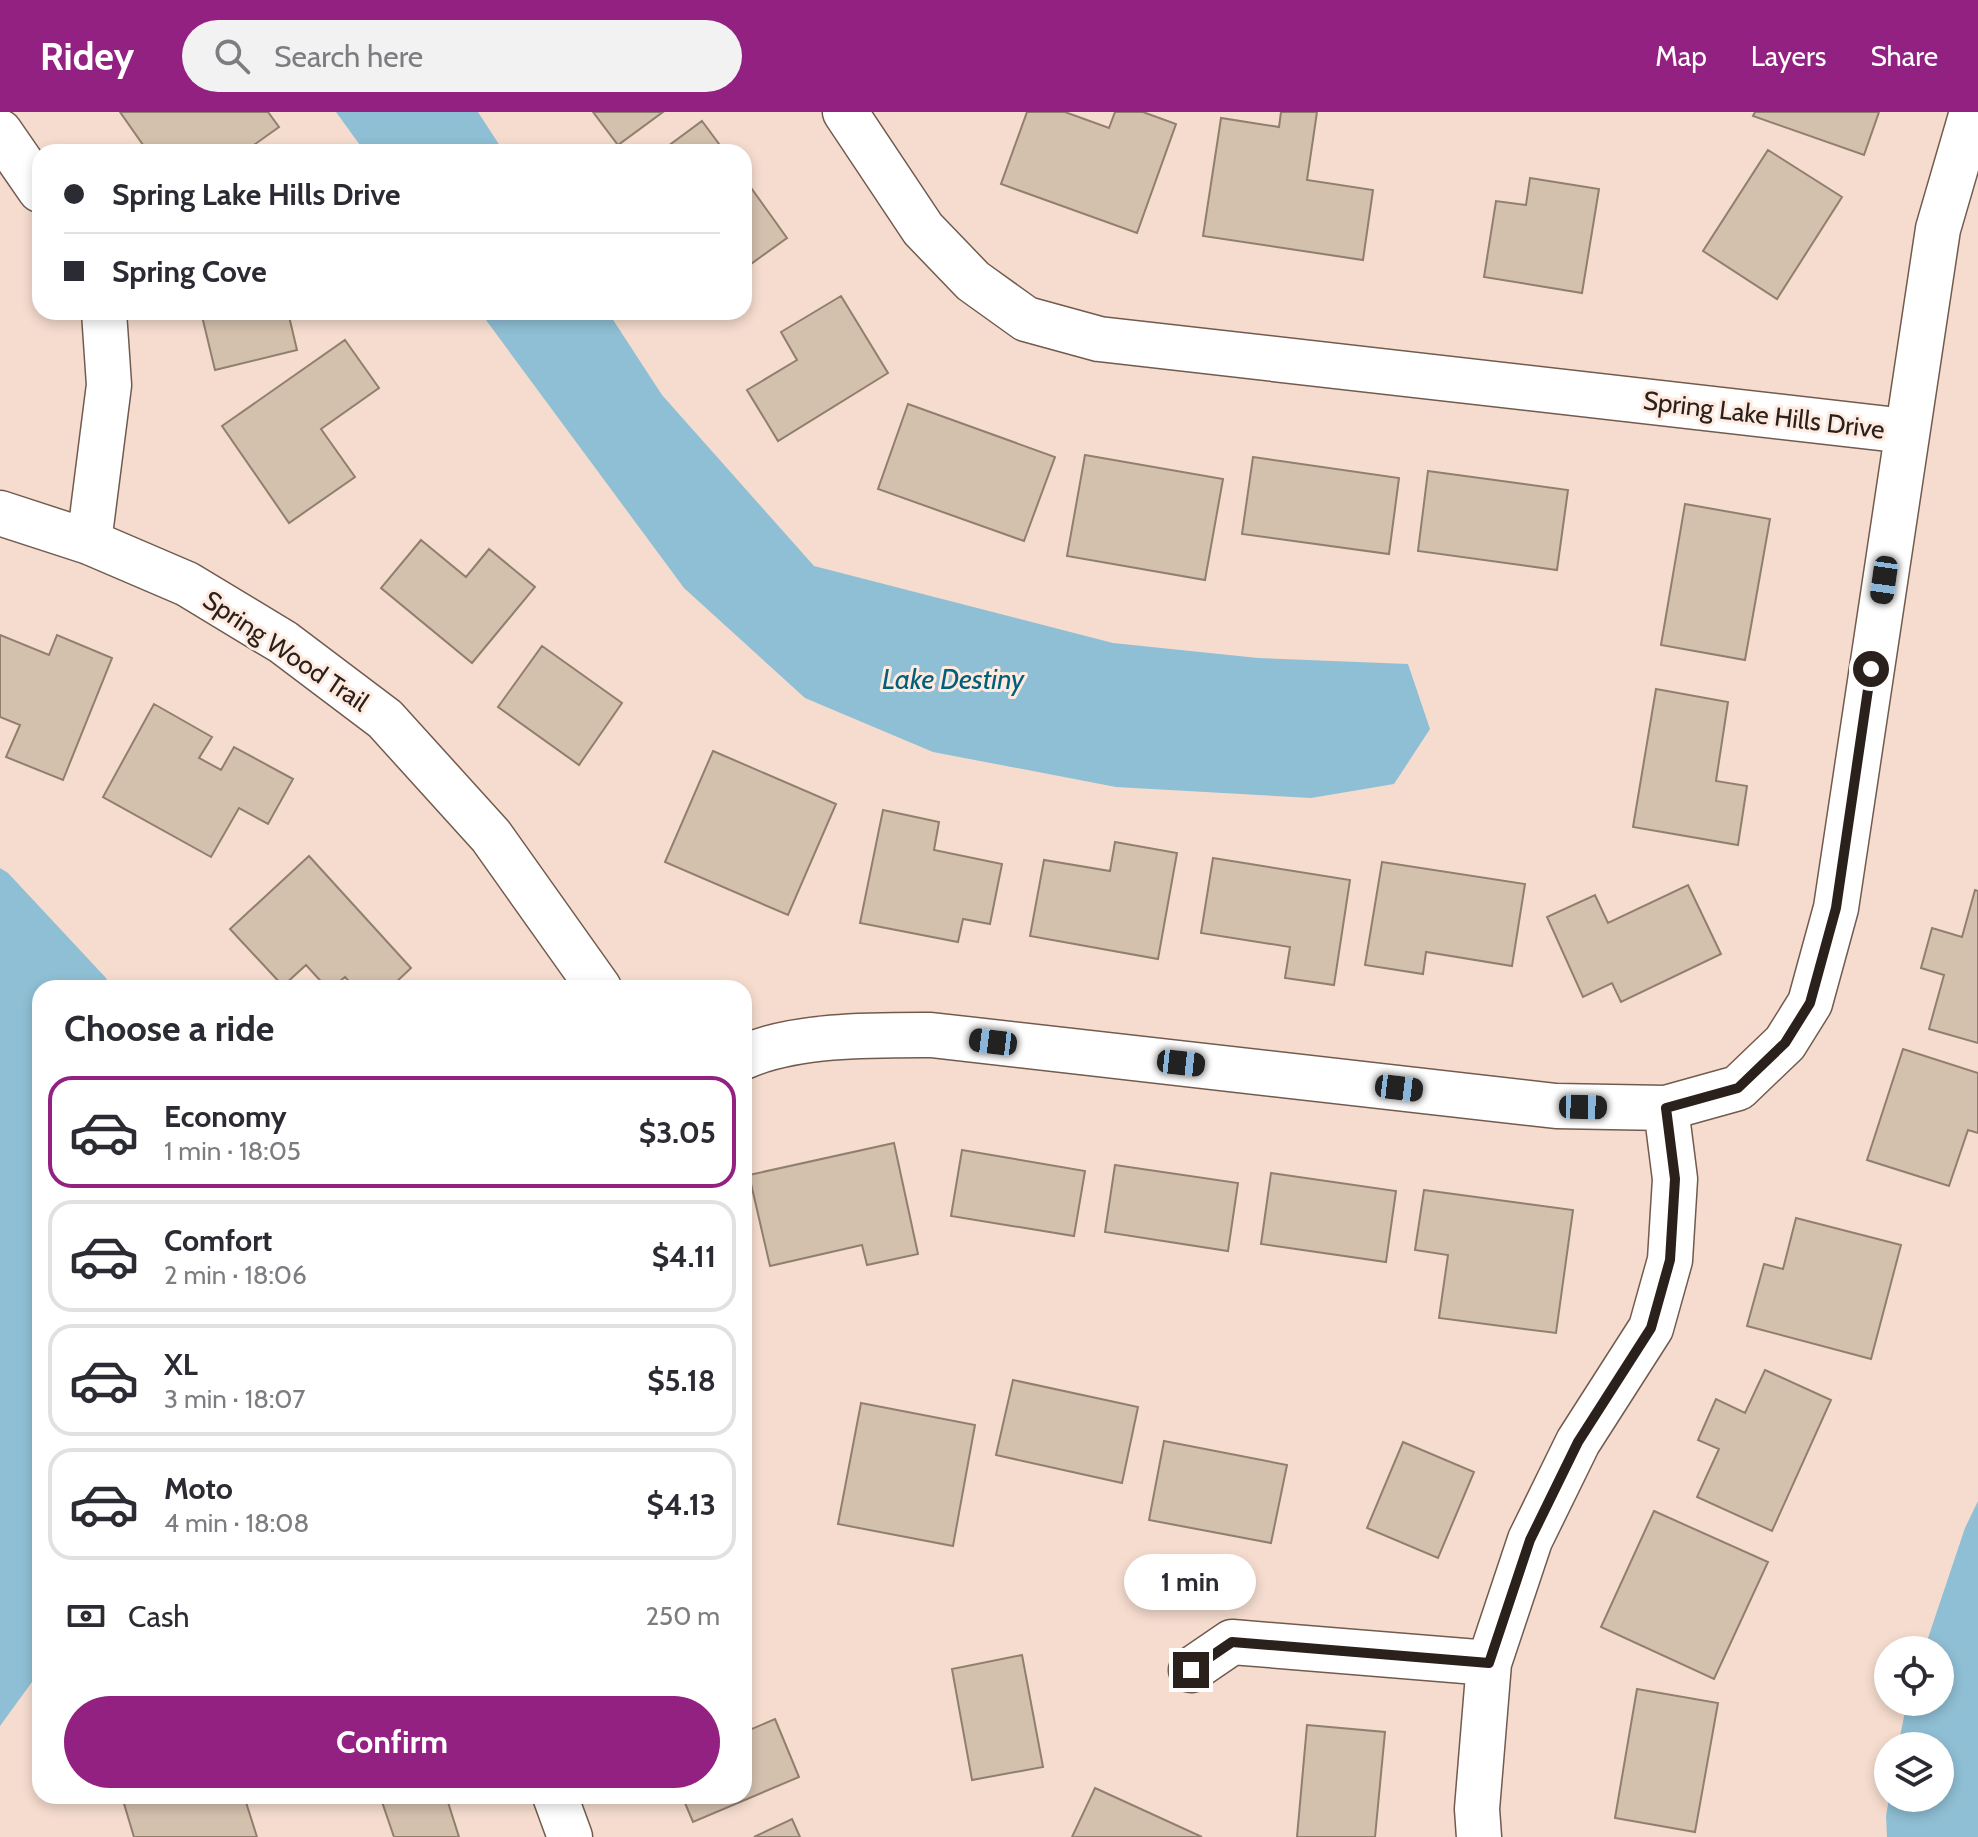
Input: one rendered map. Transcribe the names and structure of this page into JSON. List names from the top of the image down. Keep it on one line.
{"streets":{"street":["Spring Lake Hills Drive","Spring Wood Trail"]},"water":["Lake Destiny"],"page":{"header":"Ridey","search":"Search here","nav":["Map","Layers","Share"],"banner":["Spring Lake Hills Drive","Spring Cove"],"heading":"Choose a ride","list":[{"name":"Economy","note":"1 min · 18:05","value":"$3.05"},{"name":"Comfort","note":"2 min · 18:06","value":"$4.11"},{"name":"XL","note":"3 min · 18:07","value":"$5.18"},{"name":"Moto","note":"4 min · 18:08","value":"$4.13"}],"bubble":"1 min","pay":["Cash","250 m"],"buttons":"Confirm"}}
